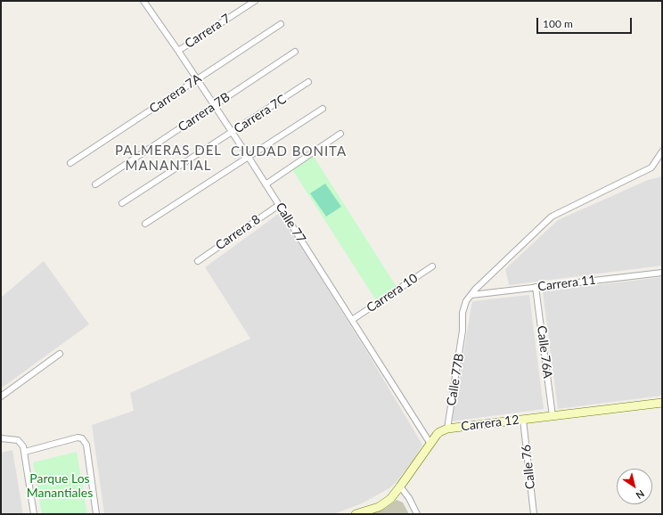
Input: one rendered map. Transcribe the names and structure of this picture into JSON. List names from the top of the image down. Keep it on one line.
{"streets":{"main road":["Carrera 12"],"street":["Carrera 7","Carrera 7A","Carrera 7B","Carrera 7C","Calle 77","Carrera 8","Carrera 11","Carrera 10","Calle 76A","Calle 77B","Calle 76"]},"crossings":[["Carrera 7","Calle 77"],["Carrera 7A","Calle 77"],["Carrera 7B","Calle 77"],["Carrera 7C","Calle 77"],["Calle 77","Carrera 8"],["Calle 77","Carrera 10"],["Calle 77","Carrera 12"],["Carrera 11","Calle 76A"],["Carrera 11","Calle 77B"],["Calle 76A","Carrera 12"],["Calle 77B","Carrera 12"],["Carrera 12","Calle 76"]],"districts":["PALMERAS DEL MANANTIAL","CIUDAD BONITA"],"parks":["Parque Los Manantiales"],"scale_bar":"100 m","north":"bottom right"}
